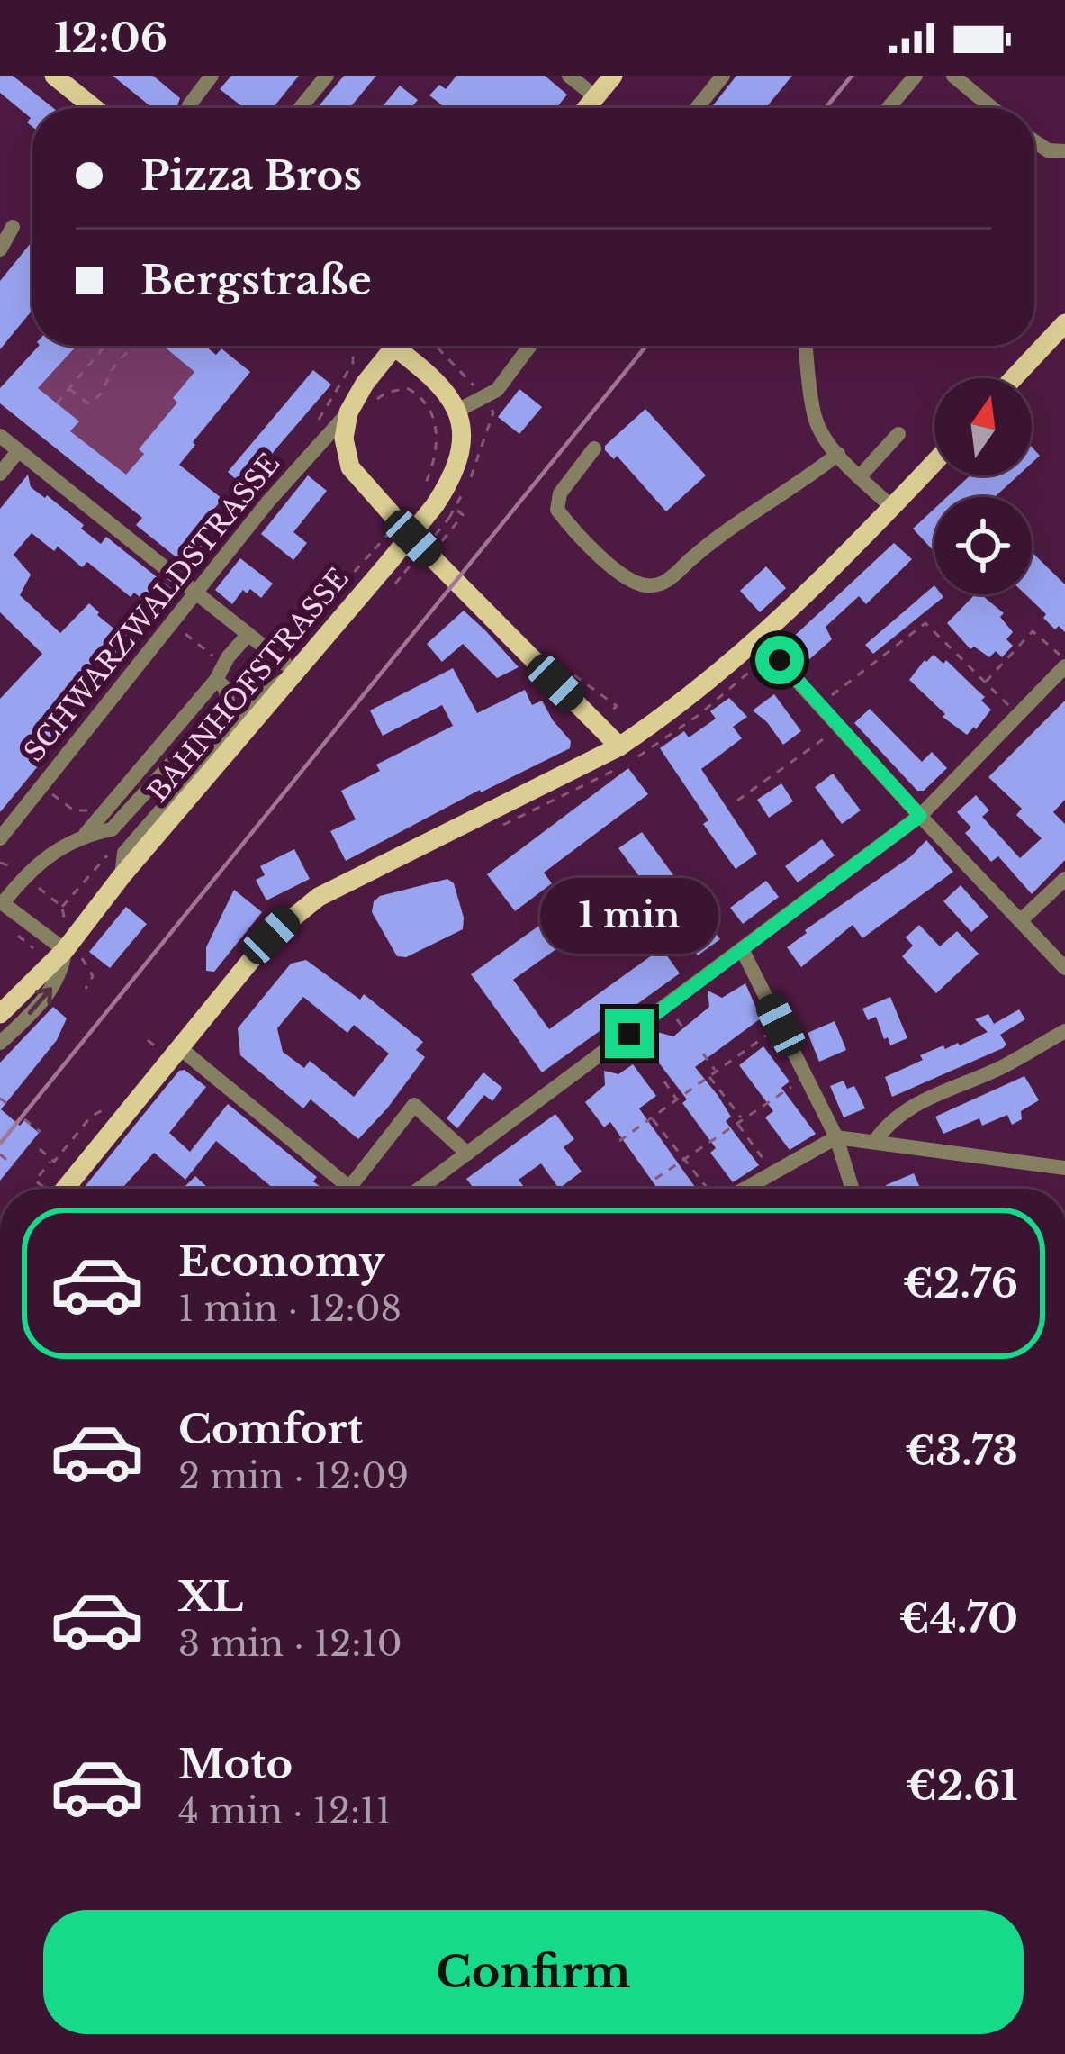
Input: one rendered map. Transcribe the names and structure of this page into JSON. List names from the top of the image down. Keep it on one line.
{"streets":{"main road":["BAHNHOFSTRASSE"],"street":["SCHWARZWALDSTRASSE"]},"north":"top","page":{"status":"12:06","banner":["Pizza Bros","Bergstraße"],"bubble":"1 min","list":[{"name":"Economy","note":"1 min · 12:08","value":"€2.76"},{"name":"Comfort","note":"2 min · 12:09","value":"€3.73"},{"name":"XL","note":"3 min · 12:10","value":"€4.70"},{"name":"Moto","note":"4 min · 12:11","value":"€2.61"}],"buttons":"Confirm"}}
